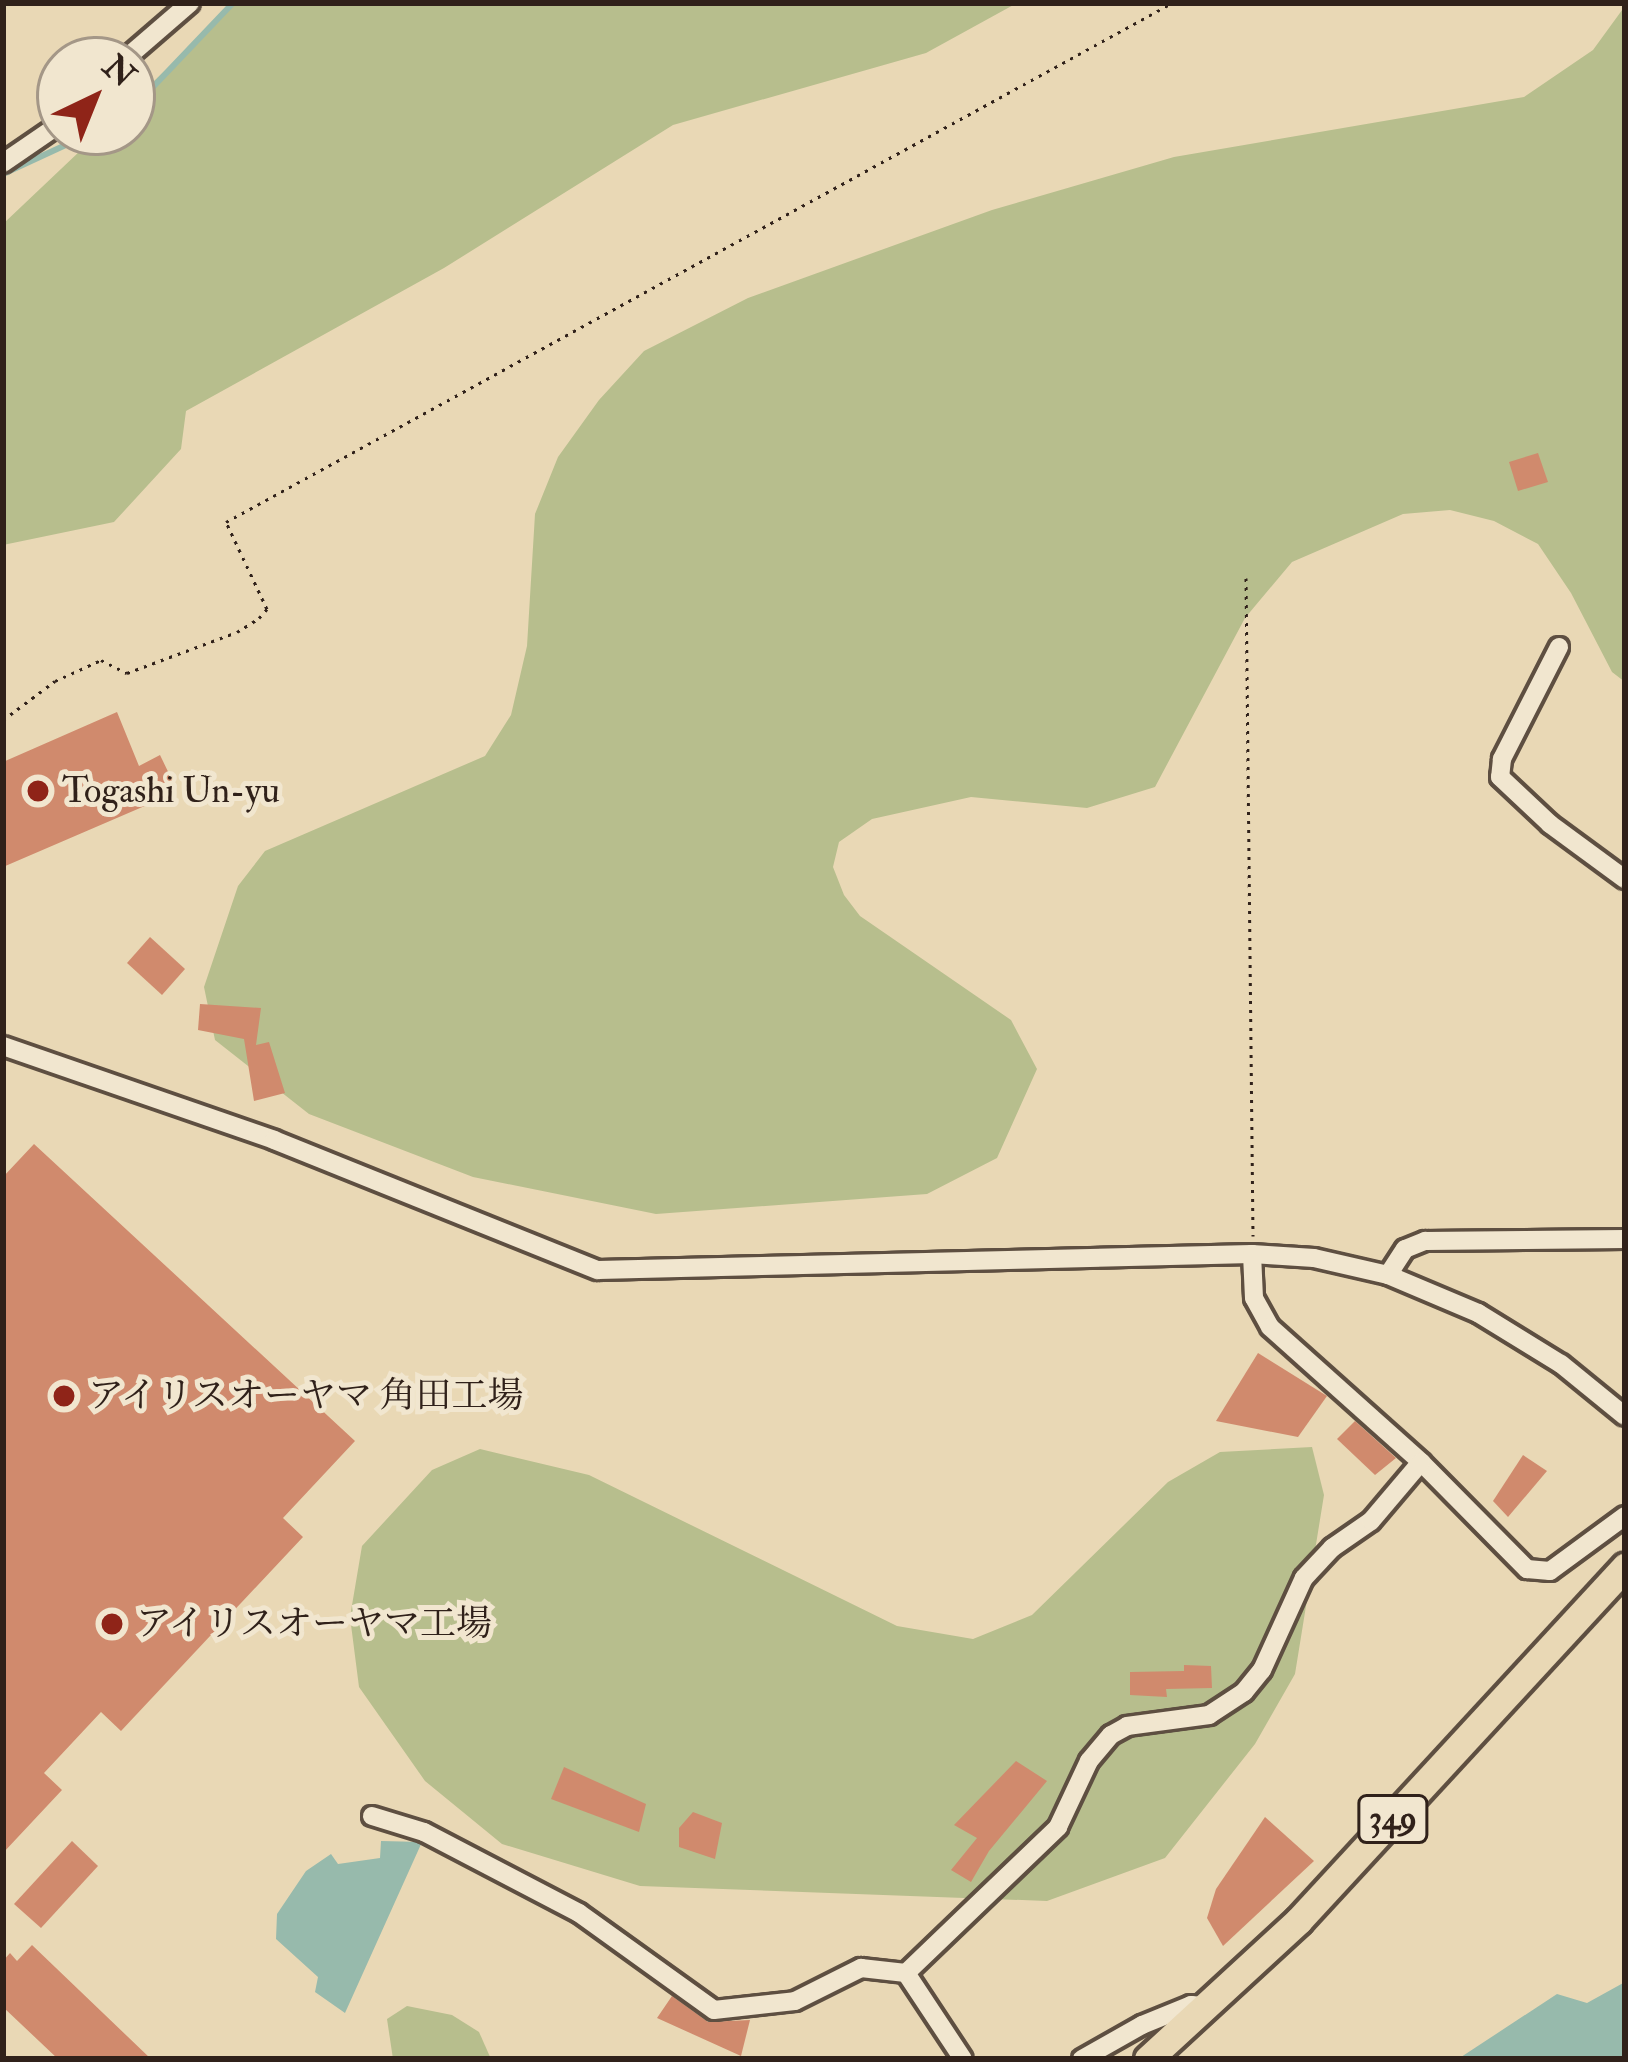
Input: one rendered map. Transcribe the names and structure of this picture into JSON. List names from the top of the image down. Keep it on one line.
{"streets":{"highway":["349"]},"places":["Togashi Un-yu","アイリスオーヤマ 角田工場","アイリスオーヤマ工場"],"north":"top right"}
